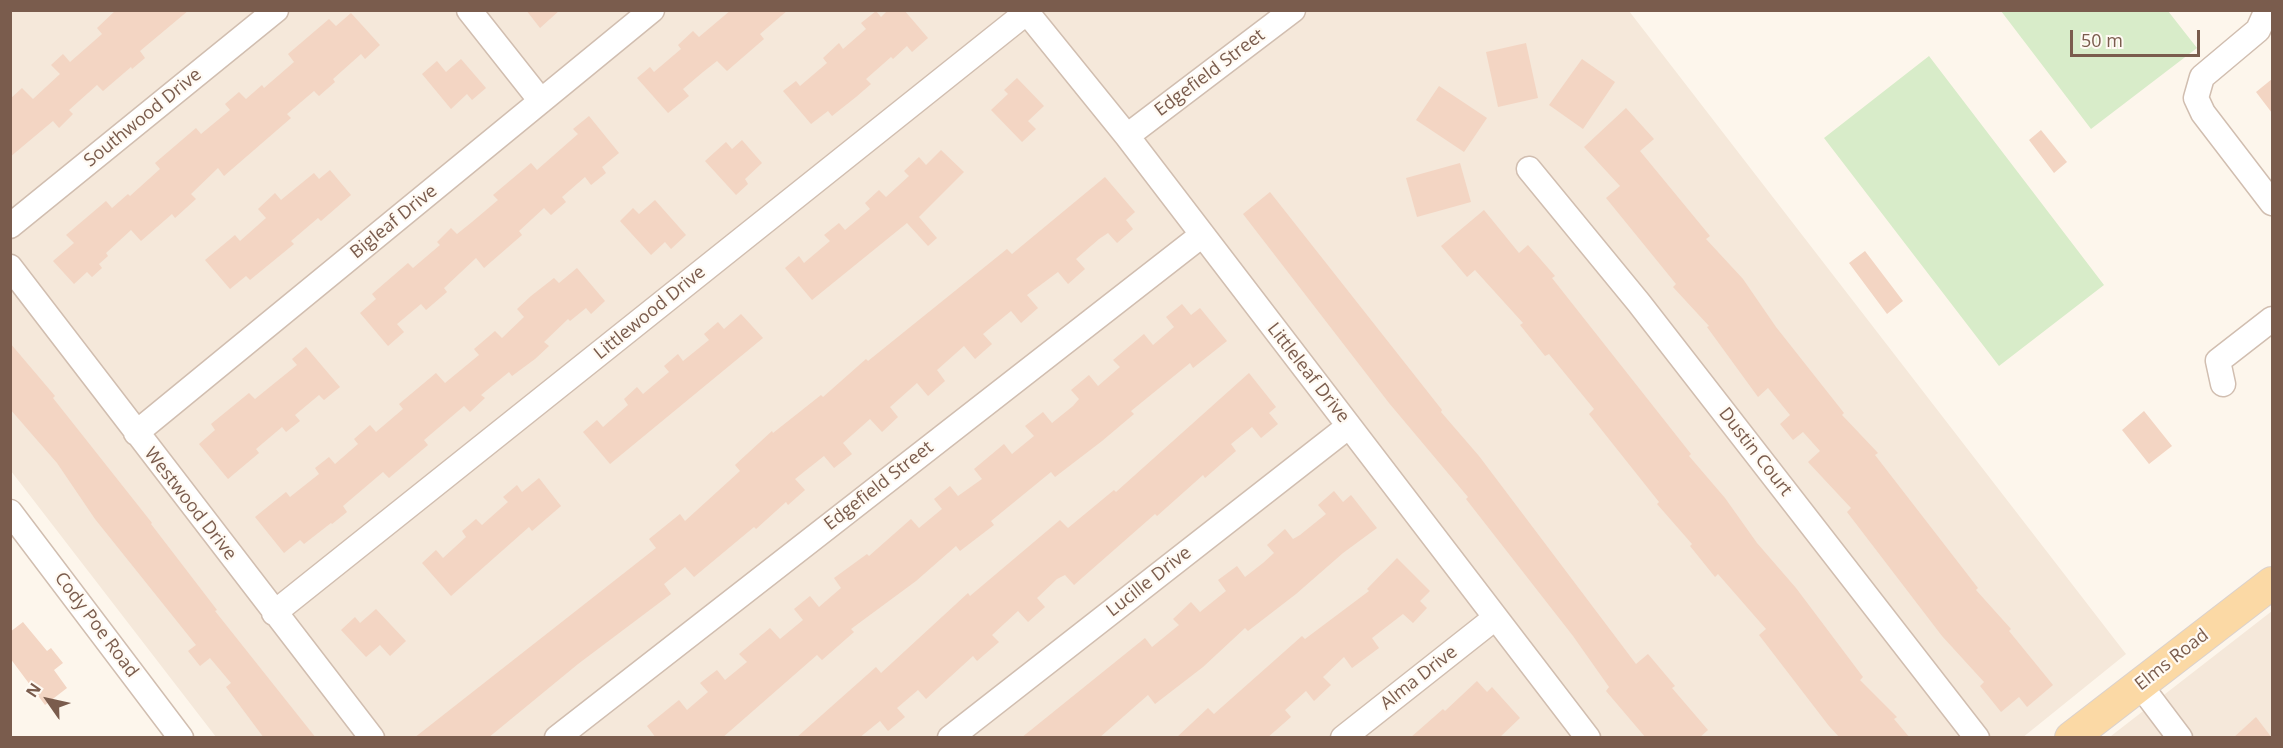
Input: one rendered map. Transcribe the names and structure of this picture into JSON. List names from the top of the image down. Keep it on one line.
{"streets":{"main road":["Elms Road"],"street":["Edgefield Street","Southwood Drive","Bigleaf Drive","Littlewood Drive","Littleleaf Drive","Dustin Court","Westwood Drive","Lucille Drive","Cody Poe Road","Alma Drive"]},"crossings":[["Edgefield Street","Littleleaf Drive"],["Bigleaf Drive","Westwood Drive"],["Littlewood Drive","Littleleaf Drive"],["Littlewood Drive","Westwood Drive"],["Littleleaf Drive","Lucille Drive"],["Littleleaf Drive","Alma Drive"]],"scale_bar":"50 m","north":"top left"}
